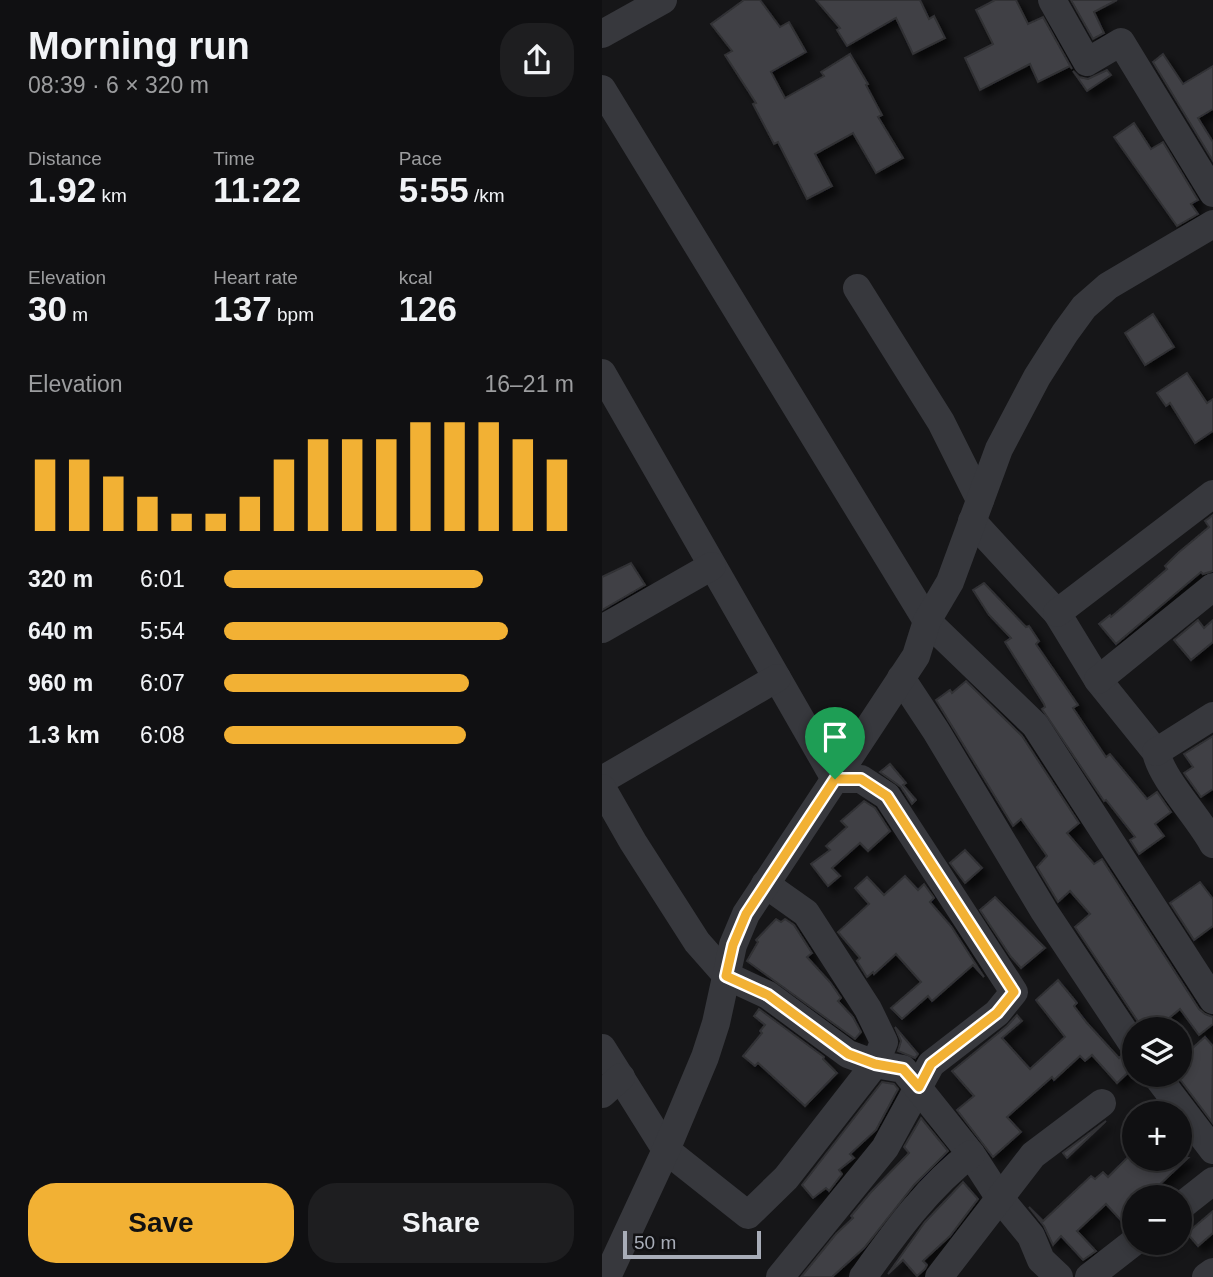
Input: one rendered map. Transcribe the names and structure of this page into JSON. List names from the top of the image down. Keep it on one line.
{"scale_bar":"50 m","page":{"heading":["Morning run","08:39 · 6 × 320 m"],"stats":[["Distance","1.92 km"],["Time","11:22"],["Pace","5:55 /km"],["Elevation","30 m"],["Heart rate","137 bpm"],["kcal","126"]],"chart":["Elevation","16–21 m"],"list":[{"name":"320 m","note":"6:01"},{"name":"640 m","note":"5:54"},{"name":"960 m","note":"6:07"},{"name":"1.3 km","note":"6:08"}],"map_buttons":["+","−"],"buttons":["Save","Share"],"scale":"50 m"}}
